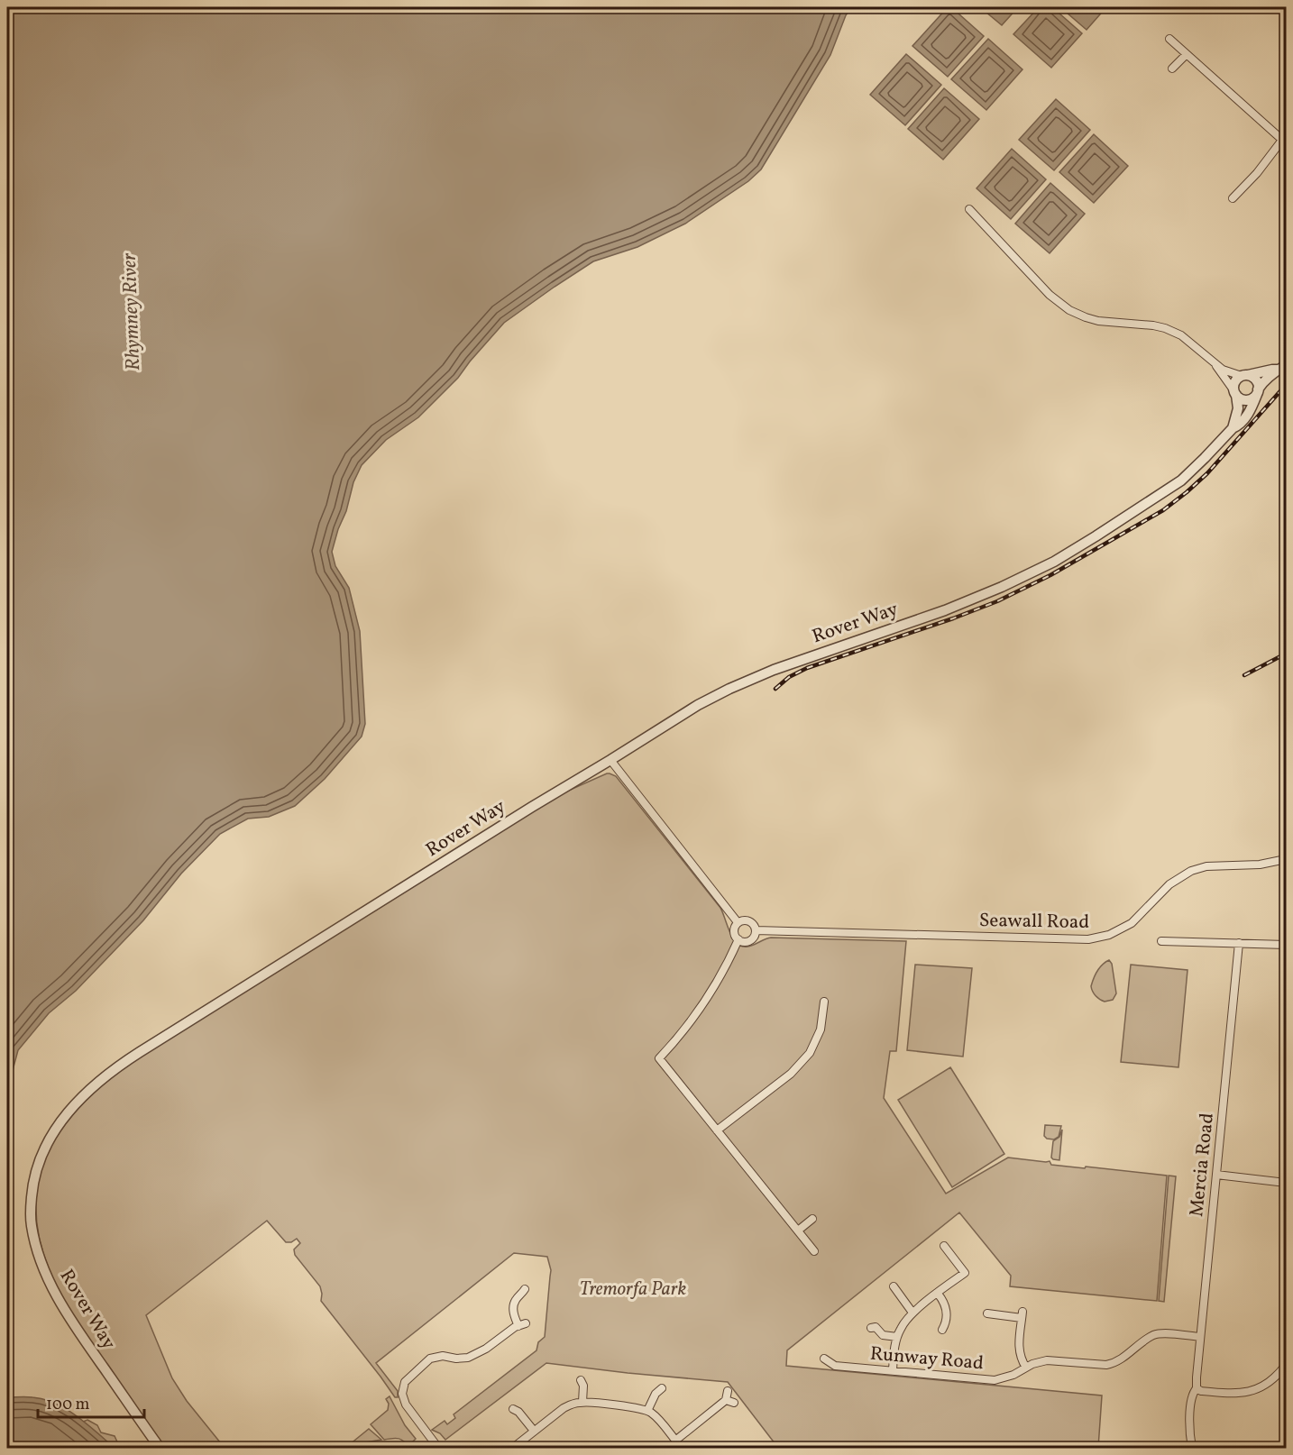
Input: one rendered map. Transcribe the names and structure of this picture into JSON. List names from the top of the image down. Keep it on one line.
{"streets":{"street":["Rover Way","Seawall Road","Mercia Road","Runway Road"]},"crossings":[["Mercia Road","Runway Road"]],"water":["Rhymney River"],"parks":["Tremorfa Park"],"scale_bar":"100 m"}
